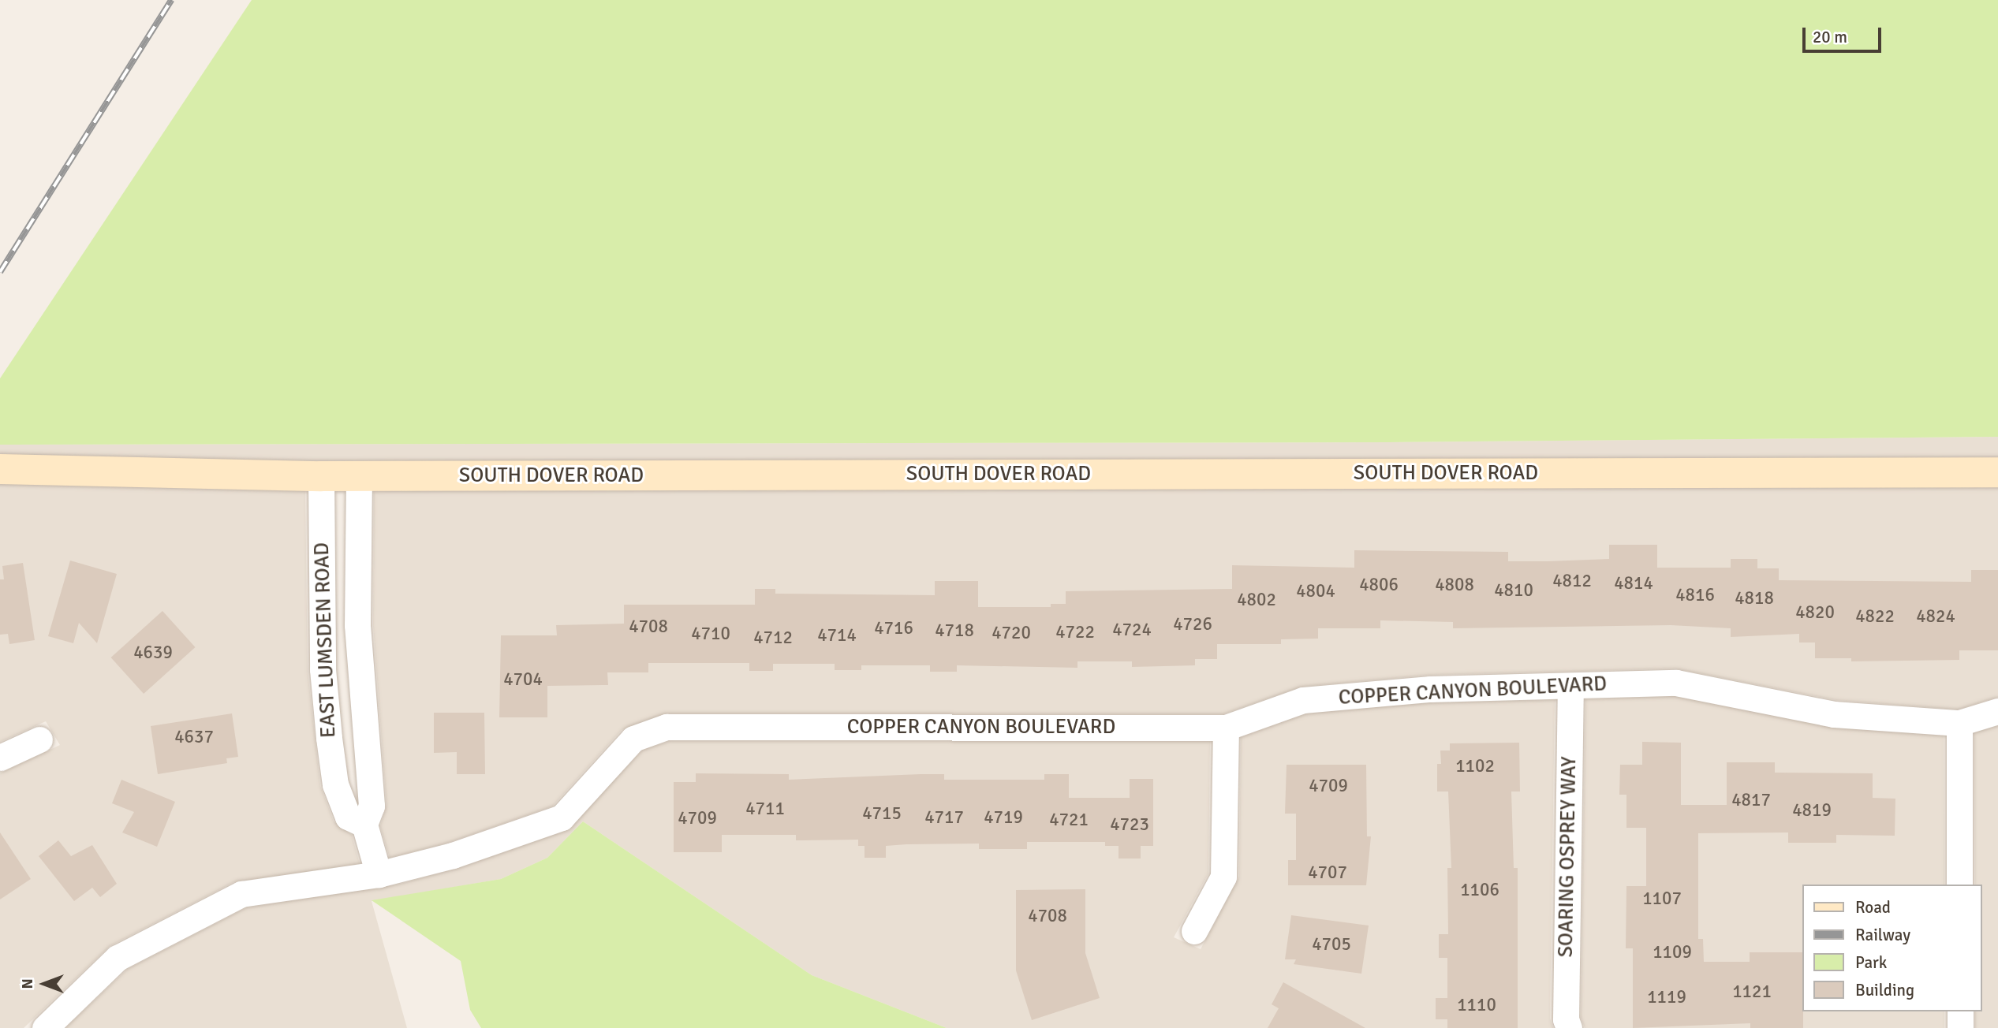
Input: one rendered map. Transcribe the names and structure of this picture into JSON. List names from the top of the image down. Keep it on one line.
{"streets":{"street":["SOUTH DOVER ROAD","EAST LUMSDEN ROAD","COPPER CANYON BOULEVARD","SOARING OSPREY WAY"]},"crossings":[["SOUTH DOVER ROAD","EAST LUMSDEN ROAD"],["EAST LUMSDEN ROAD","COPPER CANYON BOULEVARD"],["COPPER CANYON BOULEVARD","SOARING OSPREY WAY"]],"house_numbers":["4812","4814","4806","4808","4810","4804","4816","4818","4802","4820","4822","4824","4726","4708","4716","4724","4718","4722","4720","4710","4714","4712","4639","4704","4637","1102","4709","4817","4711","4819","4715","4717","4719","4709","4721","4723","4707","1106","1107","4708","4705","1109","1121","1119","1110"],"legend":["Road","Railway","Park","Building"],"scale_bar":"20 m","north":"left"}
